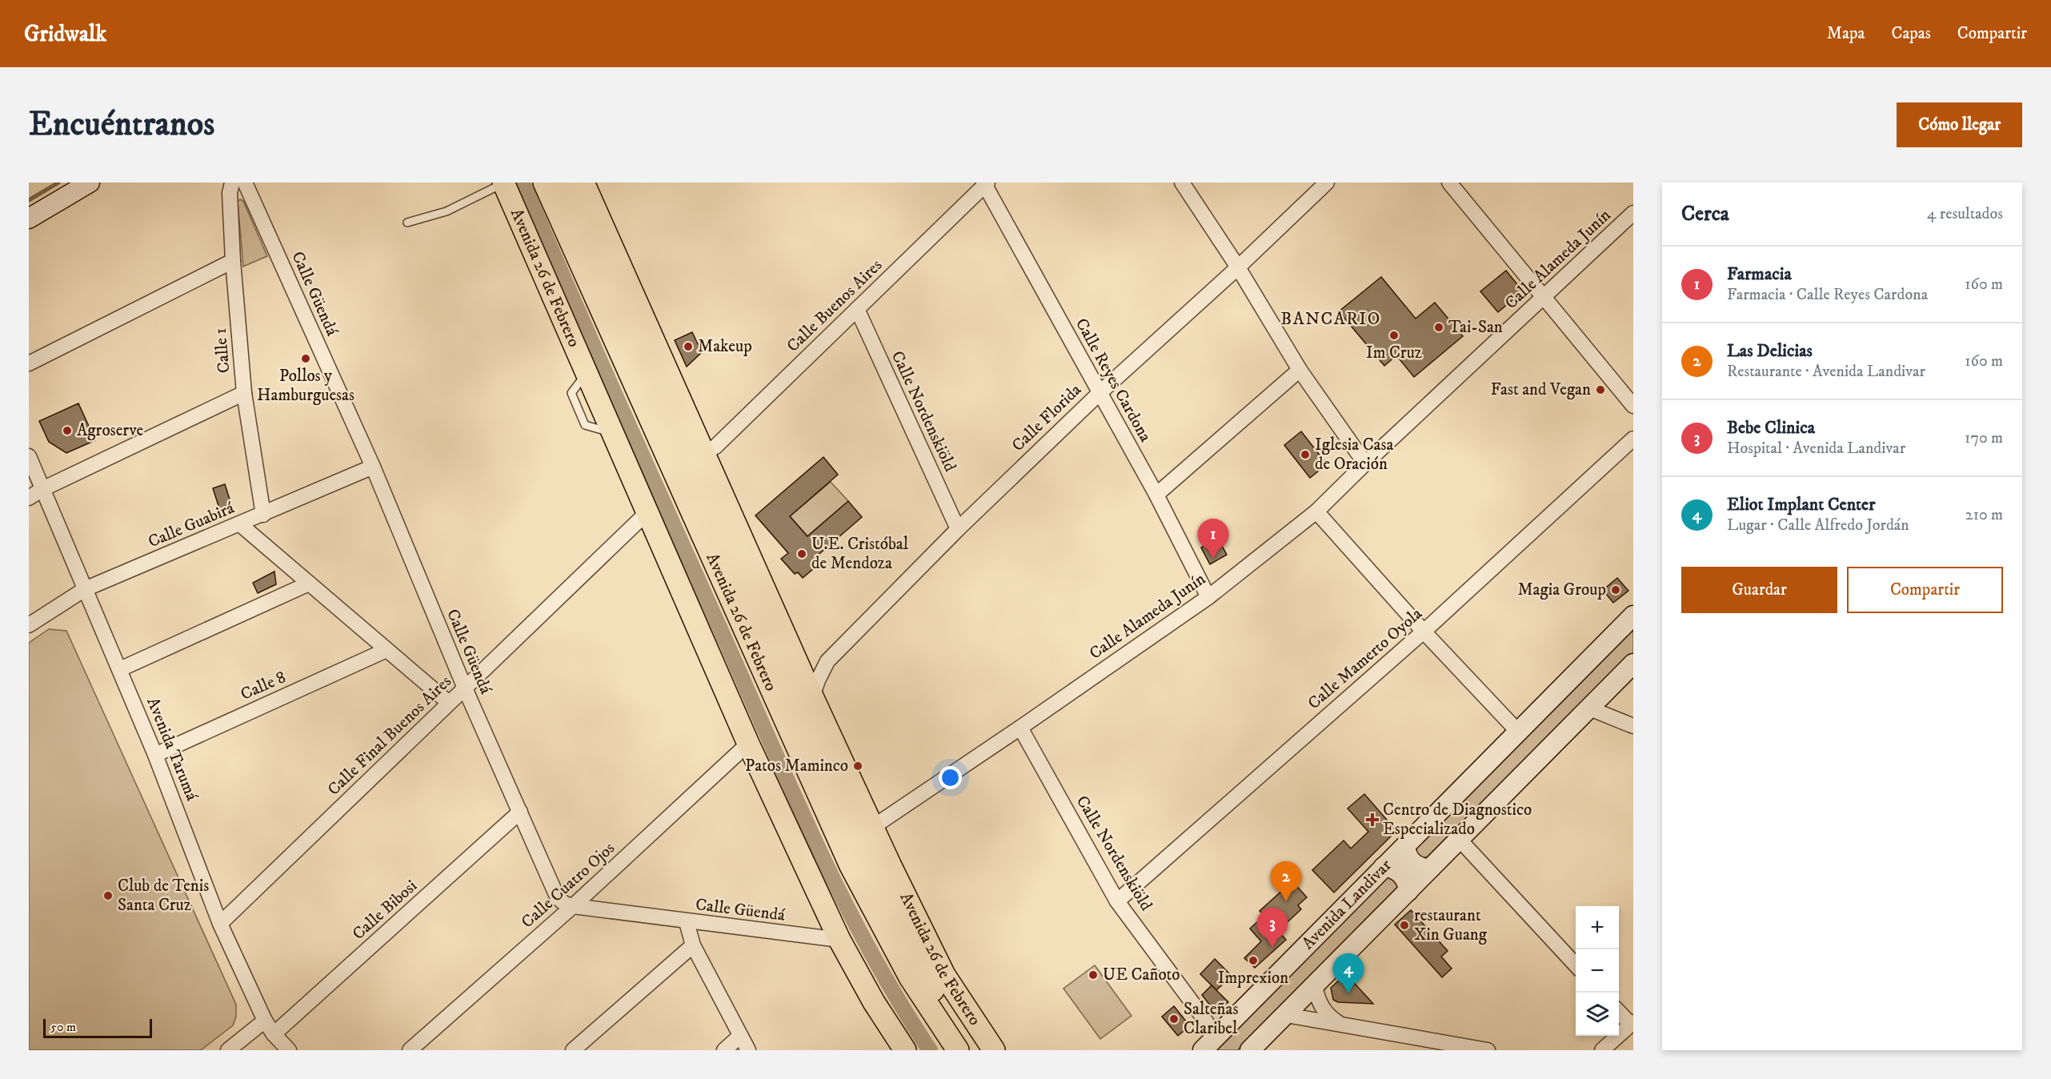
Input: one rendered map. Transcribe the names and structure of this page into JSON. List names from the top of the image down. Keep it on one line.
{"streets":{"main road":["Avenida 26 de Febrero","Avenida Landivar"],"street":["Calle Alameda Junín","Calle Güendá","Calle Buenos Aires","Calle 1","Calle Reyes Cardona","Calle Nordenskiöld","Calle Florida","Calle Guabirá","Calle Mamerto Oyola","Calle 8","Calle Final Buenos Aires","Avenida Tarumá","Calle Cuatro Ojos","Calle Bibosi"]},"crossings":[["Calle Alameda Junín","Avenida 26 de Febrero"],["Calle Alameda Junín","Calle Reyes Cardona"],["Calle Alameda Junín","Calle Nordenskiöld"],["Avenida 26 de Febrero","Calle Güendá"],["Avenida 26 de Febrero","Calle Buenos Aires"],["Avenida 26 de Febrero","Calle Florida"],["Avenida 26 de Febrero","Calle Final Buenos Aires"],["Avenida 26 de Febrero","Calle Cuatro Ojos"],["Calle Güendá","Calle Guabirá"],["Calle Güendá","Calle Final Buenos Aires"],["Calle Güendá","Calle Cuatro Ojos"],["Calle Güendá","Calle Bibosi"],["Calle Buenos Aires","Calle Reyes Cardona"],["Calle Buenos Aires","Calle Nordenskiöld"],["Calle 1","Calle Guabirá"],["Calle Reyes Cardona","Calle Florida"],["Calle Nordenskiöld","Calle Florida"],["Calle Nordenskiöld","Calle Mamerto Oyola"],["Calle Nordenskiöld","Avenida Landivar"],["Calle Guabirá","Avenida Tarumá"],["Calle 8","Avenida Tarumá"],["Calle Final Buenos Aires","Avenida Tarumá"],["Avenida Tarumá","Calle Bibosi"]],"districts":["BANCARIO"],"places":{"other":["Tai-San","Im Cruz","Makeup","Pollos y Hamburguesas","Fast and Vegan","Agroserve","Iglesia Casa de Oración","U.E. Cristóbal de Mendoza","Magia Group","Patos Maminco","Club de Tenis Santa Cruz","restaurant Xin Guang","Imprexion","UE Cañoto","Salteñas Claribel"],"health":["Centro de Diagnostico Especializado"]},"scale_bar":"50 m","page":{"header":"Gridwalk","nav":["Mapa","Capas","Compartir"],"buttons":["Cómo llegar",["Guardar","Compartir"]],"title":"Encuéntranos","heading":["Cerca","4 resultados"],"list":[{"mark":"1","name":"Farmacia","note":"Farmacia · Calle Reyes Cardona","value":"160 m"},{"mark":"2","name":"Las Delicias","note":"Restaurante · Avenida Landivar","value":"160 m"},{"mark":"3","name":"Bebe Clinica","note":"Hospital · Avenida Landivar","value":"170 m"},{"mark":"4","name":"Eliot Implant Center","note":"Lugar · Calle Alfredo Jordán","value":"210 m"}],"pins":["1","2","3","4"],"map_buttons":["+","−"],"scale":"50 m"}}
